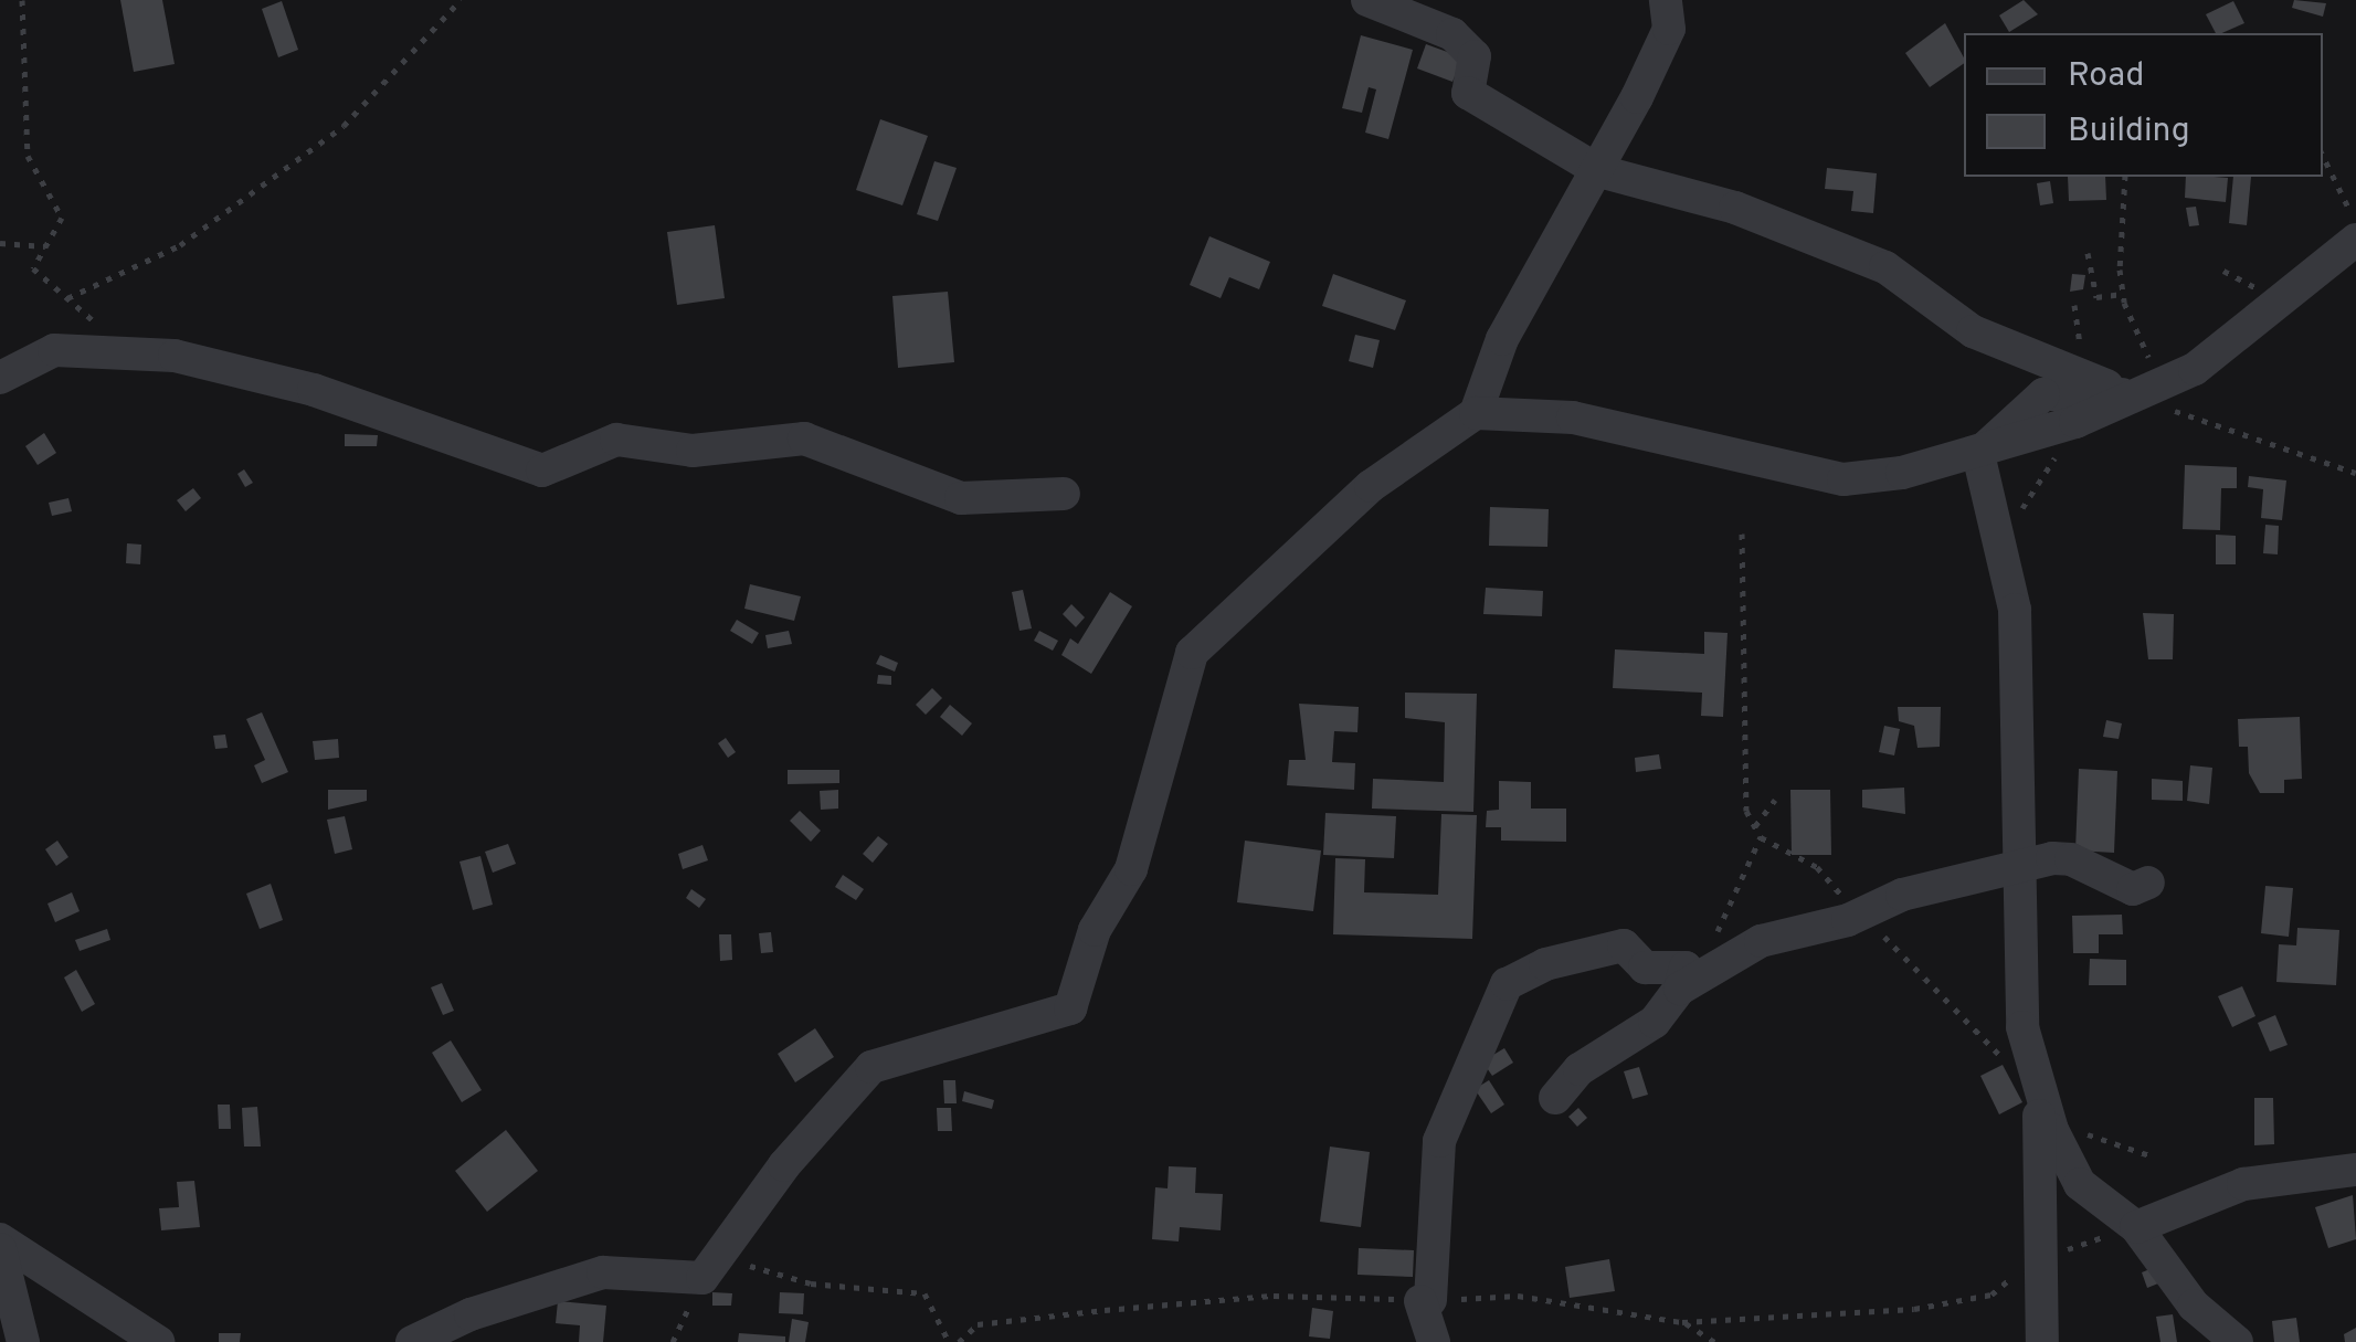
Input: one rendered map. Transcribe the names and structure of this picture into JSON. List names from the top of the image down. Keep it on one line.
{"legend":["Road","Building"]}
